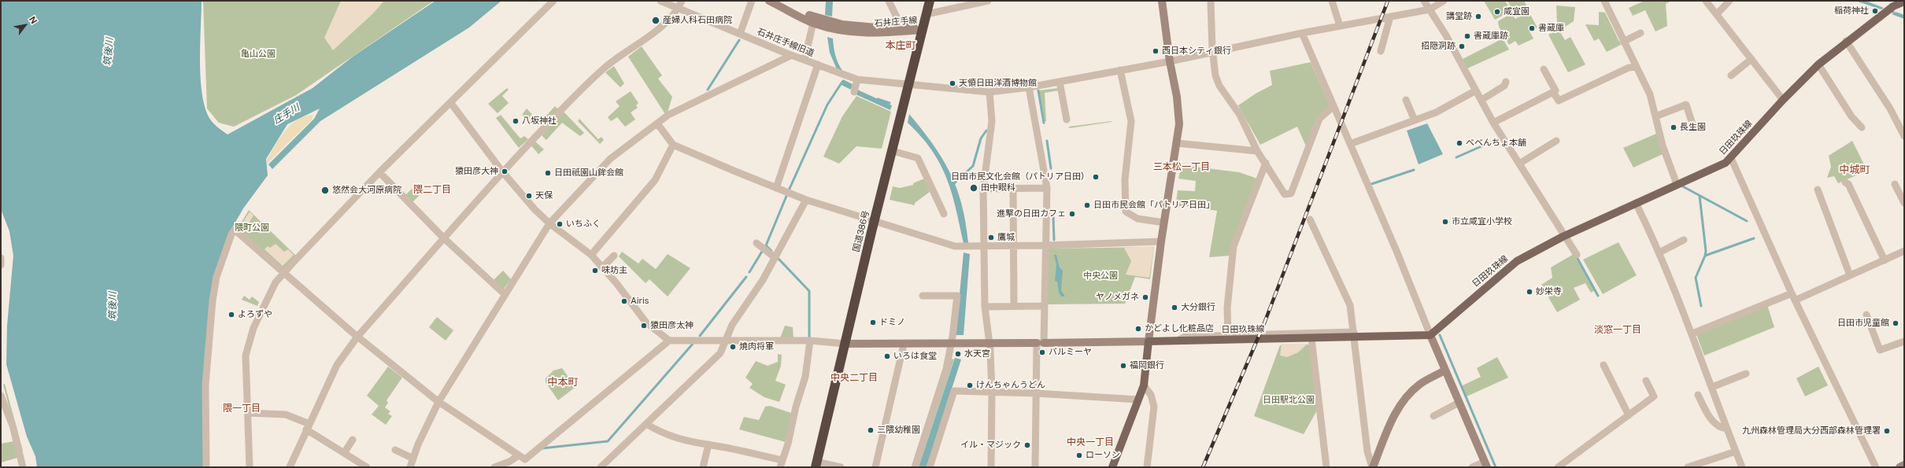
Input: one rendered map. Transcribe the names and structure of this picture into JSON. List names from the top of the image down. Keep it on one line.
{"streets":{"highway":["国道386号"],"main road":["日田玖珠線"],"street":["石井庄手線","石井庄手線旧道"]},"crossings":[["石井庄手線","国道386号"],["石井庄手線旧道","国道386号"]],"districts":["本庄町","三本松一丁目","中城町","隈二丁目","淡窓一丁目","中央二丁目","中本町","隈一丁目","中央一丁目"],"water":["筑後川","庄手川"],"parks":["亀山公園","隈町公園","中央公園","日田駅北公園"],"places":["稲荷神社","咸宜園","講堂跡","産婦人科石田病院","書蔵庫","書蔵庫跡","招隠洞跡","西日本シティ銀行","天領日田洋酒博物館","八坂神社","長生園","べべんちょ本舗","猿田彦大神","日田祇園山鉾会館","日田市民文化会館（パトリア日田）","田中眼科","悠然会大河原病院","天保","日田市民会館「パトリア日田」","進撃の日田カフェ","市立咸宜小学校","いちふく","鷹城","味坊主","妙栄寺","ヤノメガネ","Airis","大分銀行","よろずや","ドミノ","日田市児童館","猿田彦太神","かどよし化粧品店","焼肉将軍","バルミーヤ","水天宮","いろは食堂","福岡銀行","けんちゃんうどん","三隈幼稚園","九州森林管理局大分西部森林管理署","イル・マジック","ローソン"],"north":"top right"}
